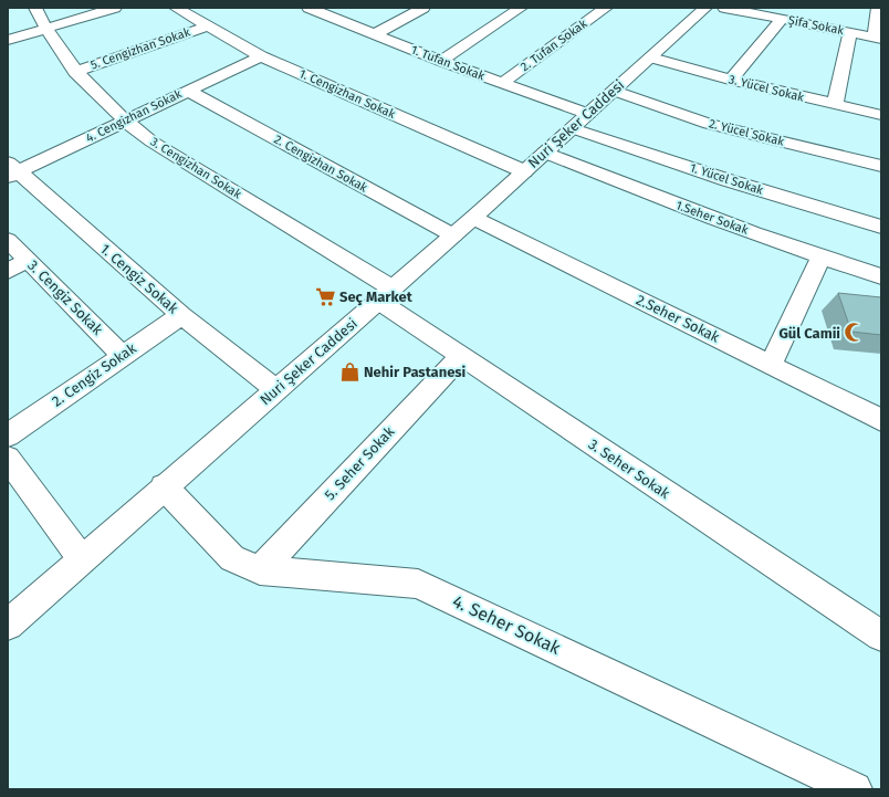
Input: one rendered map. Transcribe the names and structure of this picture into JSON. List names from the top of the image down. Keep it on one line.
{"streets":{"street":["Şifa Sokak","2. Tufan Sokak","5. Cengizhan Sokak","1. Tufan Sokak","3. Yücel Sokak","1. Cengizhan Sokak","4. Cengizhan Sokak","Nuri Şeker Caddesi","2. Yücel Sokak","2. Cengizhan Sokak","3. Cengizhan Sokak","1. Yücel Sokak","1.Seher Sokak","1. Cengiz Sokak","3. Cengiz Sokak","2.Seher Sokak","2. Cengiz Sokak","5. Seher Sokak","3. Seher Sokak","4. Seher Sokak"]},"crossings":[["2. Tufan Sokak","1. Tufan Sokak"],["5. Cengizhan Sokak","1. Cengizhan Sokak"],["5. Cengizhan Sokak","3. Cengizhan Sokak"],["1. Tufan Sokak","Nuri Şeker Caddesi"],["1. Tufan Sokak","1. Yücel Sokak"],["3. Yücel Sokak","Nuri Şeker Caddesi"],["1. Cengizhan Sokak","4. Cengizhan Sokak"],["1. Cengizhan Sokak","Nuri Şeker Caddesi"],["4. Cengizhan Sokak","2. Cengizhan Sokak"],["4. Cengizhan Sokak","3. Cengizhan Sokak"],["4. Cengizhan Sokak","1. Cengiz Sokak"],["Nuri Şeker Caddesi","2. Yücel Sokak"],["Nuri Şeker Caddesi","2. Cengizhan Sokak"],["Nuri Şeker Caddesi","3. Cengizhan Sokak"],["Nuri Şeker Caddesi","1. Yücel Sokak"],["Nuri Şeker Caddesi","1.Seher Sokak"],["Nuri Şeker Caddesi","1. Cengiz Sokak"],["Nuri Şeker Caddesi","2.Seher Sokak"],["Nuri Şeker Caddesi","3. Seher Sokak"],["Nuri Şeker Caddesi","4. Seher Sokak"],["3. Cengizhan Sokak","3. Seher Sokak"],["1. Cengiz Sokak","2. Cengiz Sokak"],["3. Cengiz Sokak","2. Cengiz Sokak"],["5. Seher Sokak","3. Seher Sokak"],["5. Seher Sokak","4. Seher Sokak"]],"places":{"supermarket":["Seç Market"],"mosque":["Gül Camii"],"shop":["Nehir Pastanesi"]}}
